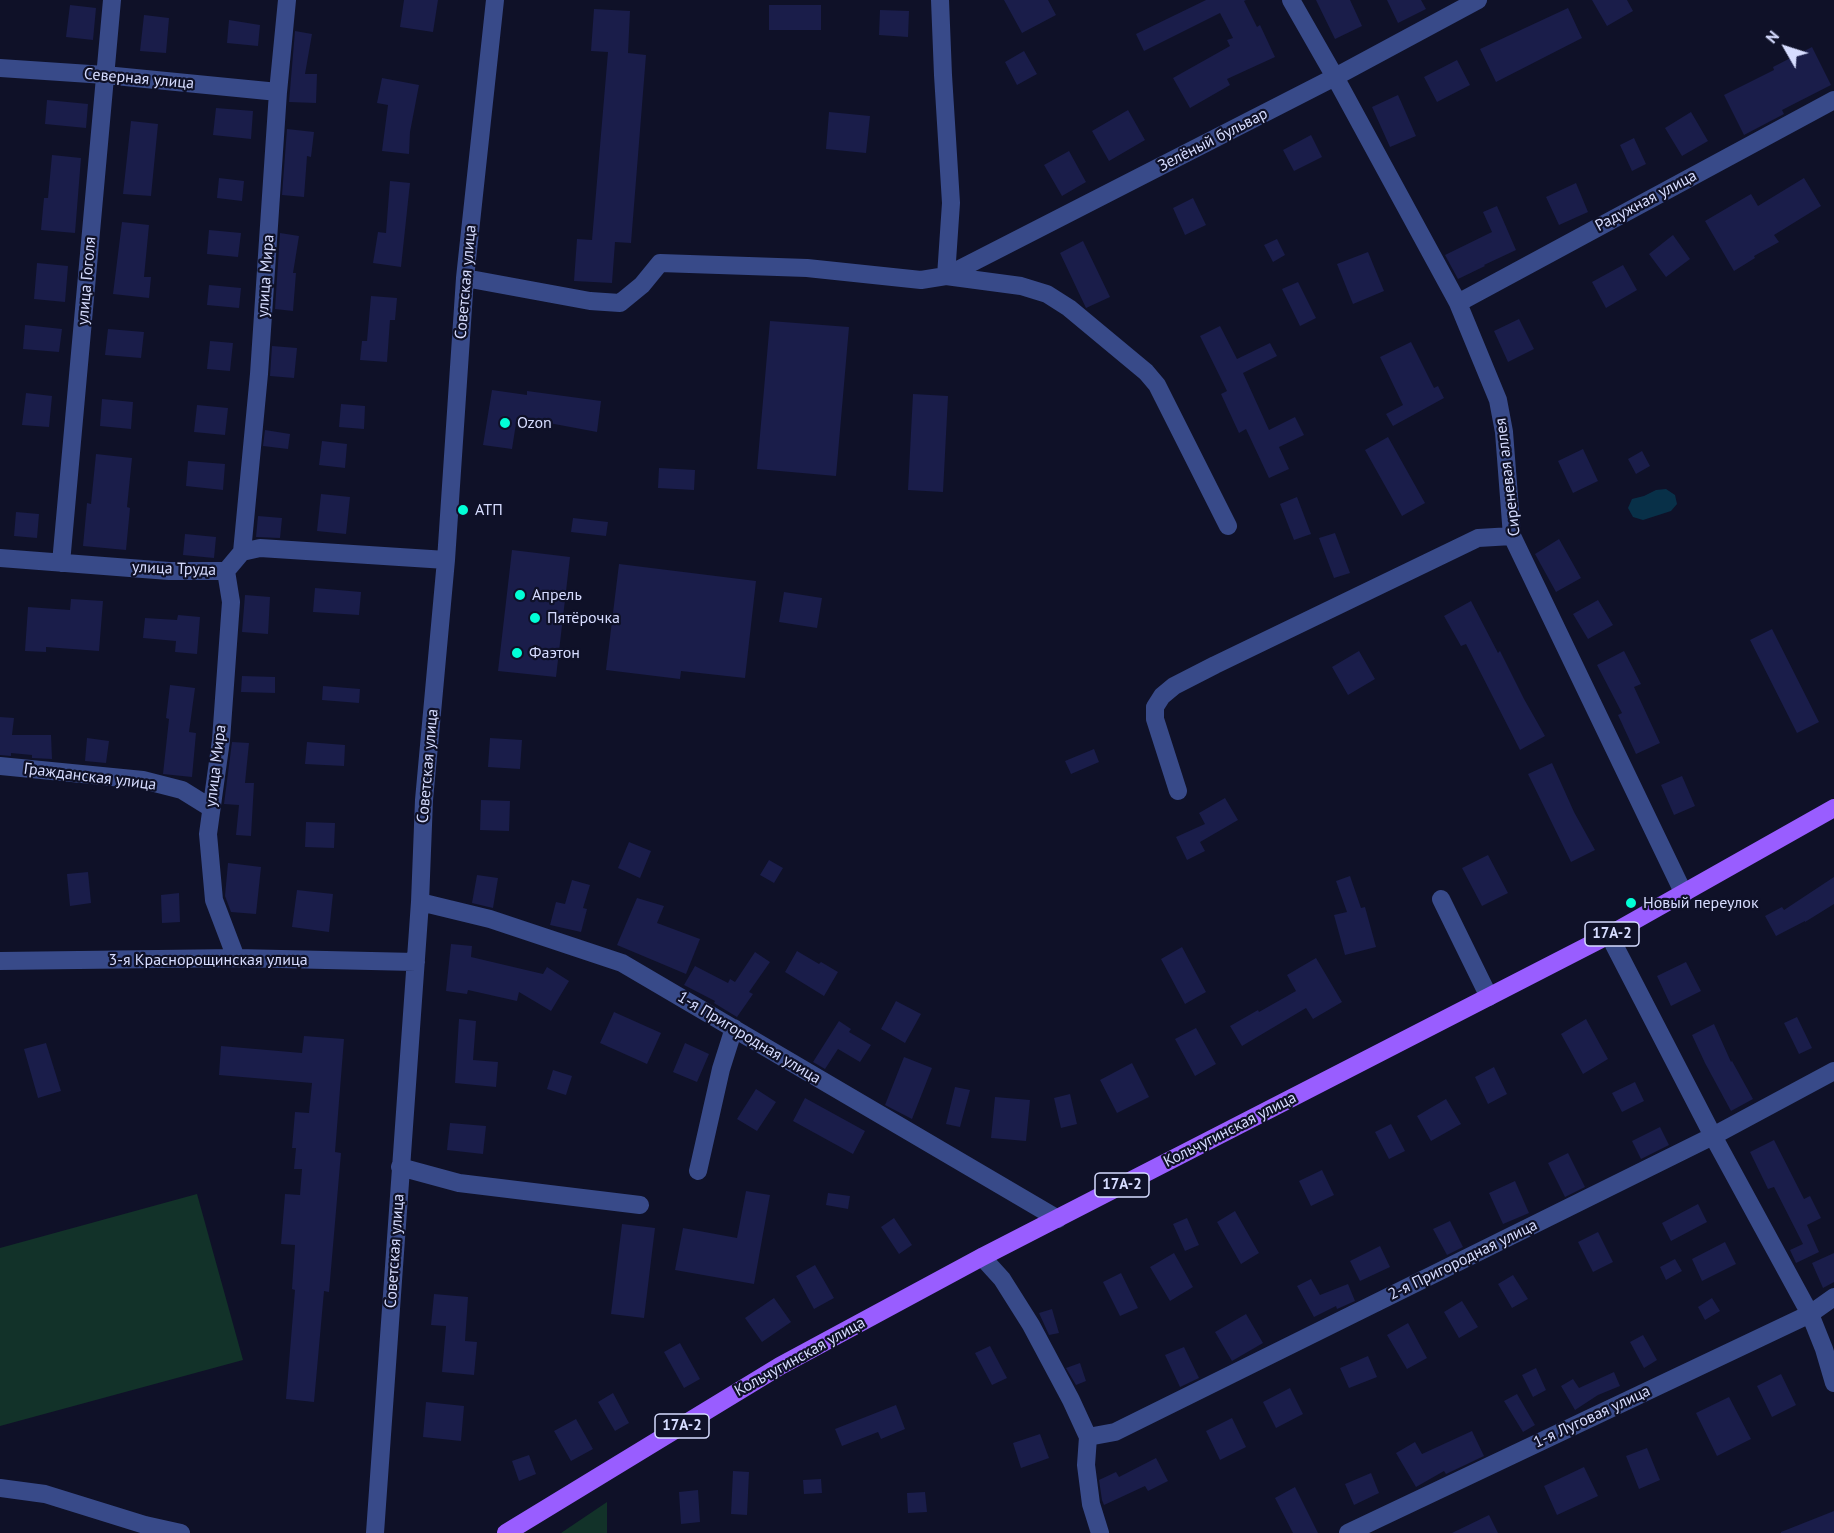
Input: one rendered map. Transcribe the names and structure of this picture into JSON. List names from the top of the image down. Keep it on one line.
{"streets":{"main road":["17А-2","Кольчугинская улица"],"street":["Северная улица","Зелёный бульвар","Радужная улица","улица Мира","улица Гоголя","Советская улица","Сиреневая аллея","улица Труда","Гражданская улица","3-я Краснорощинская улица","1-я Пригородная улица","2-я Пригородная улица","1-я Луговая улица"]},"crossings":[["Северная улица","улица Мира"],["Северная улица","улица Гоголя"],["Зелёный бульвар","Сиреневая аллея"],["Радужная улица","Сиреневая аллея"],["улица Мира","улица Труда"],["улица Мира","Гражданская улица"],["улица Мира","3-я Краснорощинская улица"],["улица Гоголя","улица Труда"],["Советская улица","3-я Краснорощинская улица"],["Советская улица","1-я Пригородная улица"],["Сиреневая аллея","Кольчугинская улица"],["1-я Пригородная улица","Кольчугинская улица"]],"places":["Ozon","АТП","Апрель","Пятёрочка","Фаэтон","Новый переулок"],"north":"top left"}
